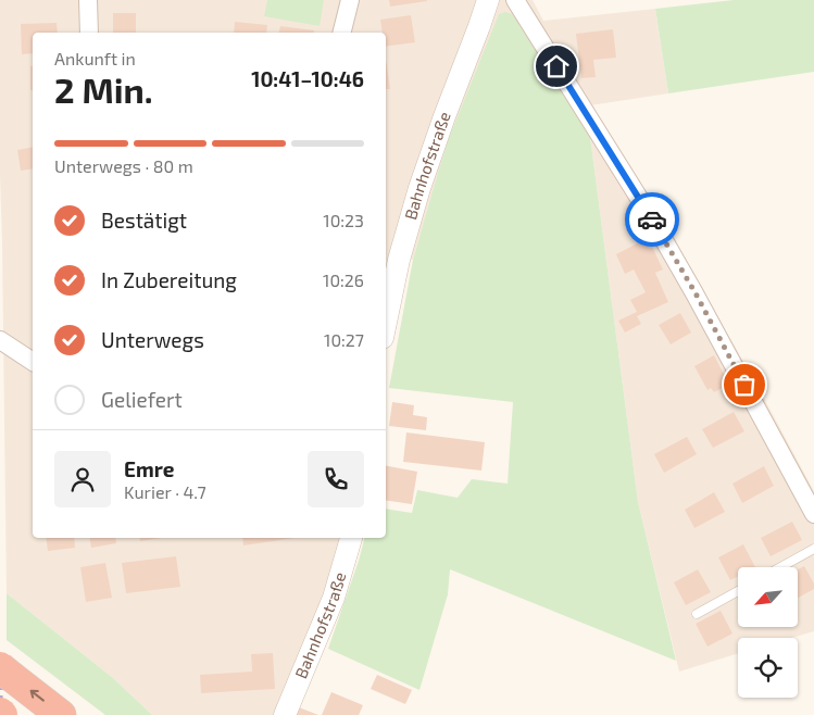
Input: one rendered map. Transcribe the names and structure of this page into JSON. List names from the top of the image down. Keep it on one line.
{"streets":{"street":["Bahnhofstraße"]},"north":"bottom left","page":{"heading":["2 Min.","Ankunft in","10:41–10:46"],"panel":["Emre","Kurier · 4.7"],"bar":"Unterwegs · 80 m","list":[["Bestätigt","10:23"],["In Zubereitung","10:26"],["Unterwegs","10:27"],"Geliefert"]}}
